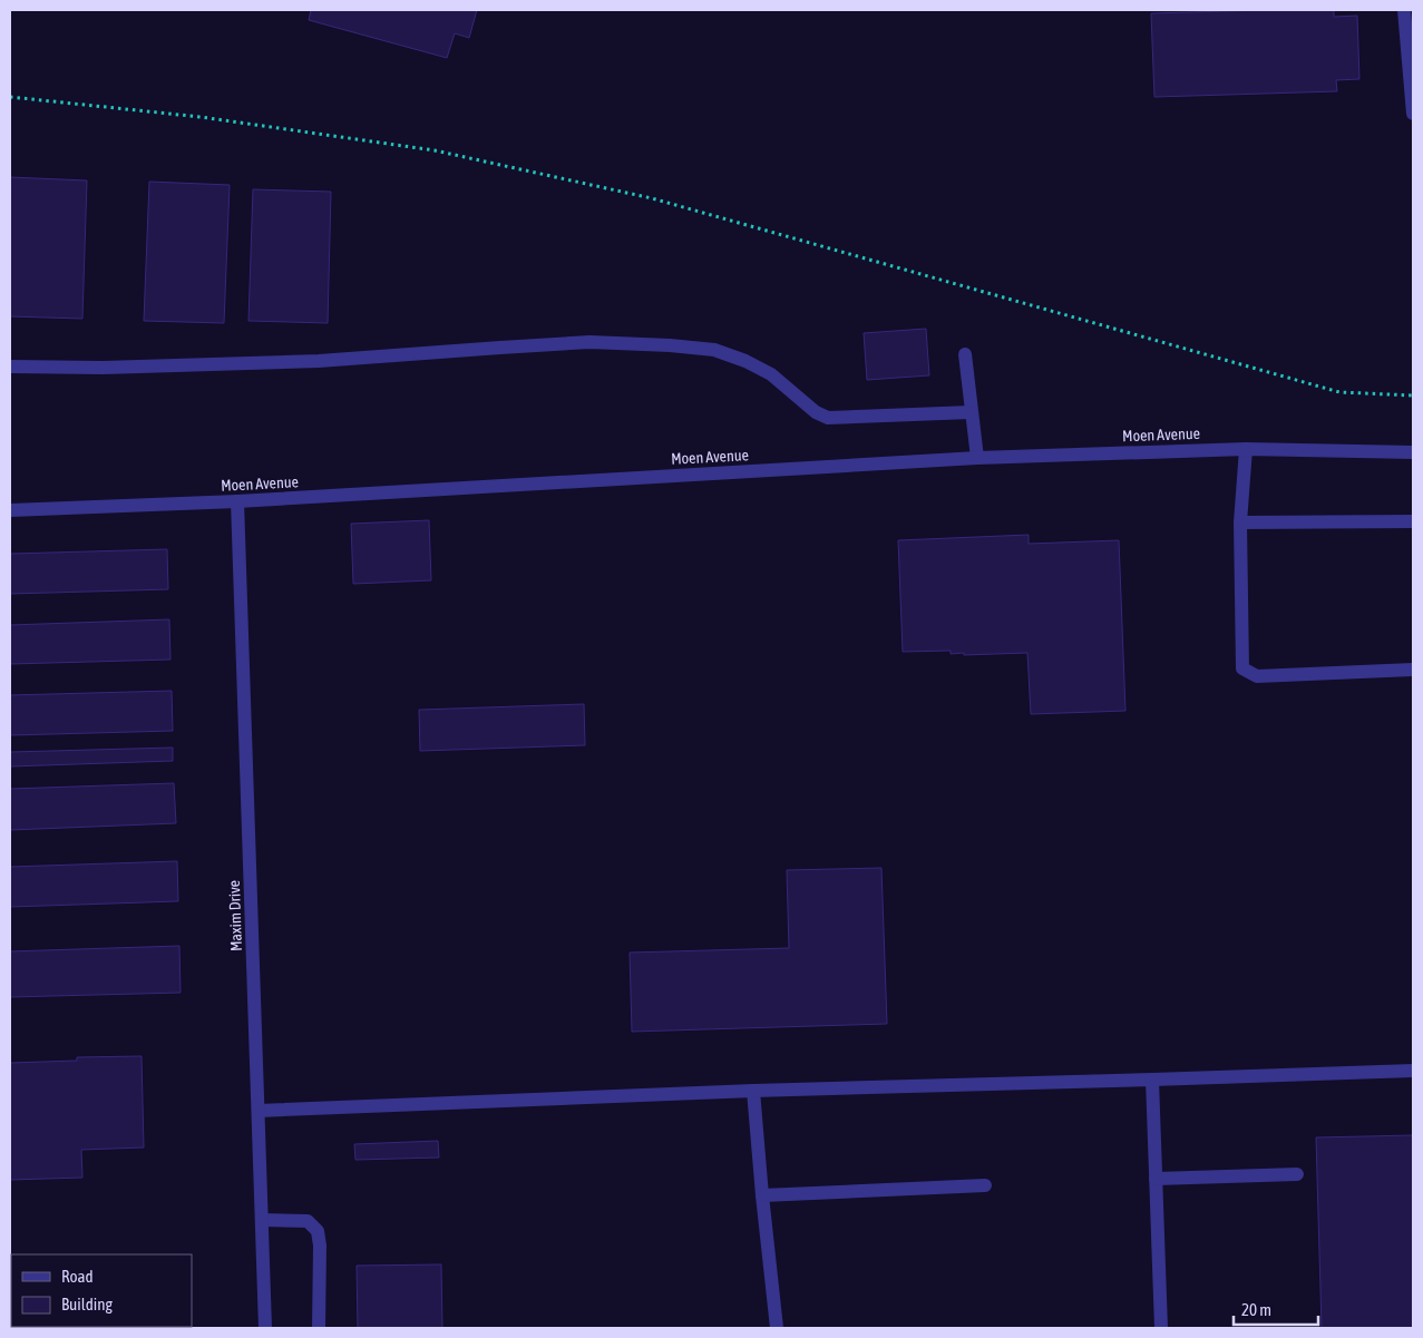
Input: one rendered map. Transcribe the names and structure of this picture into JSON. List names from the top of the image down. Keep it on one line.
{"streets":{"street":["Moen Avenue","Maxim Drive"]},"crossings":[["Moen Avenue","Maxim Drive"]],"legend":["Road","Building"],"scale_bar":"20 m"}
